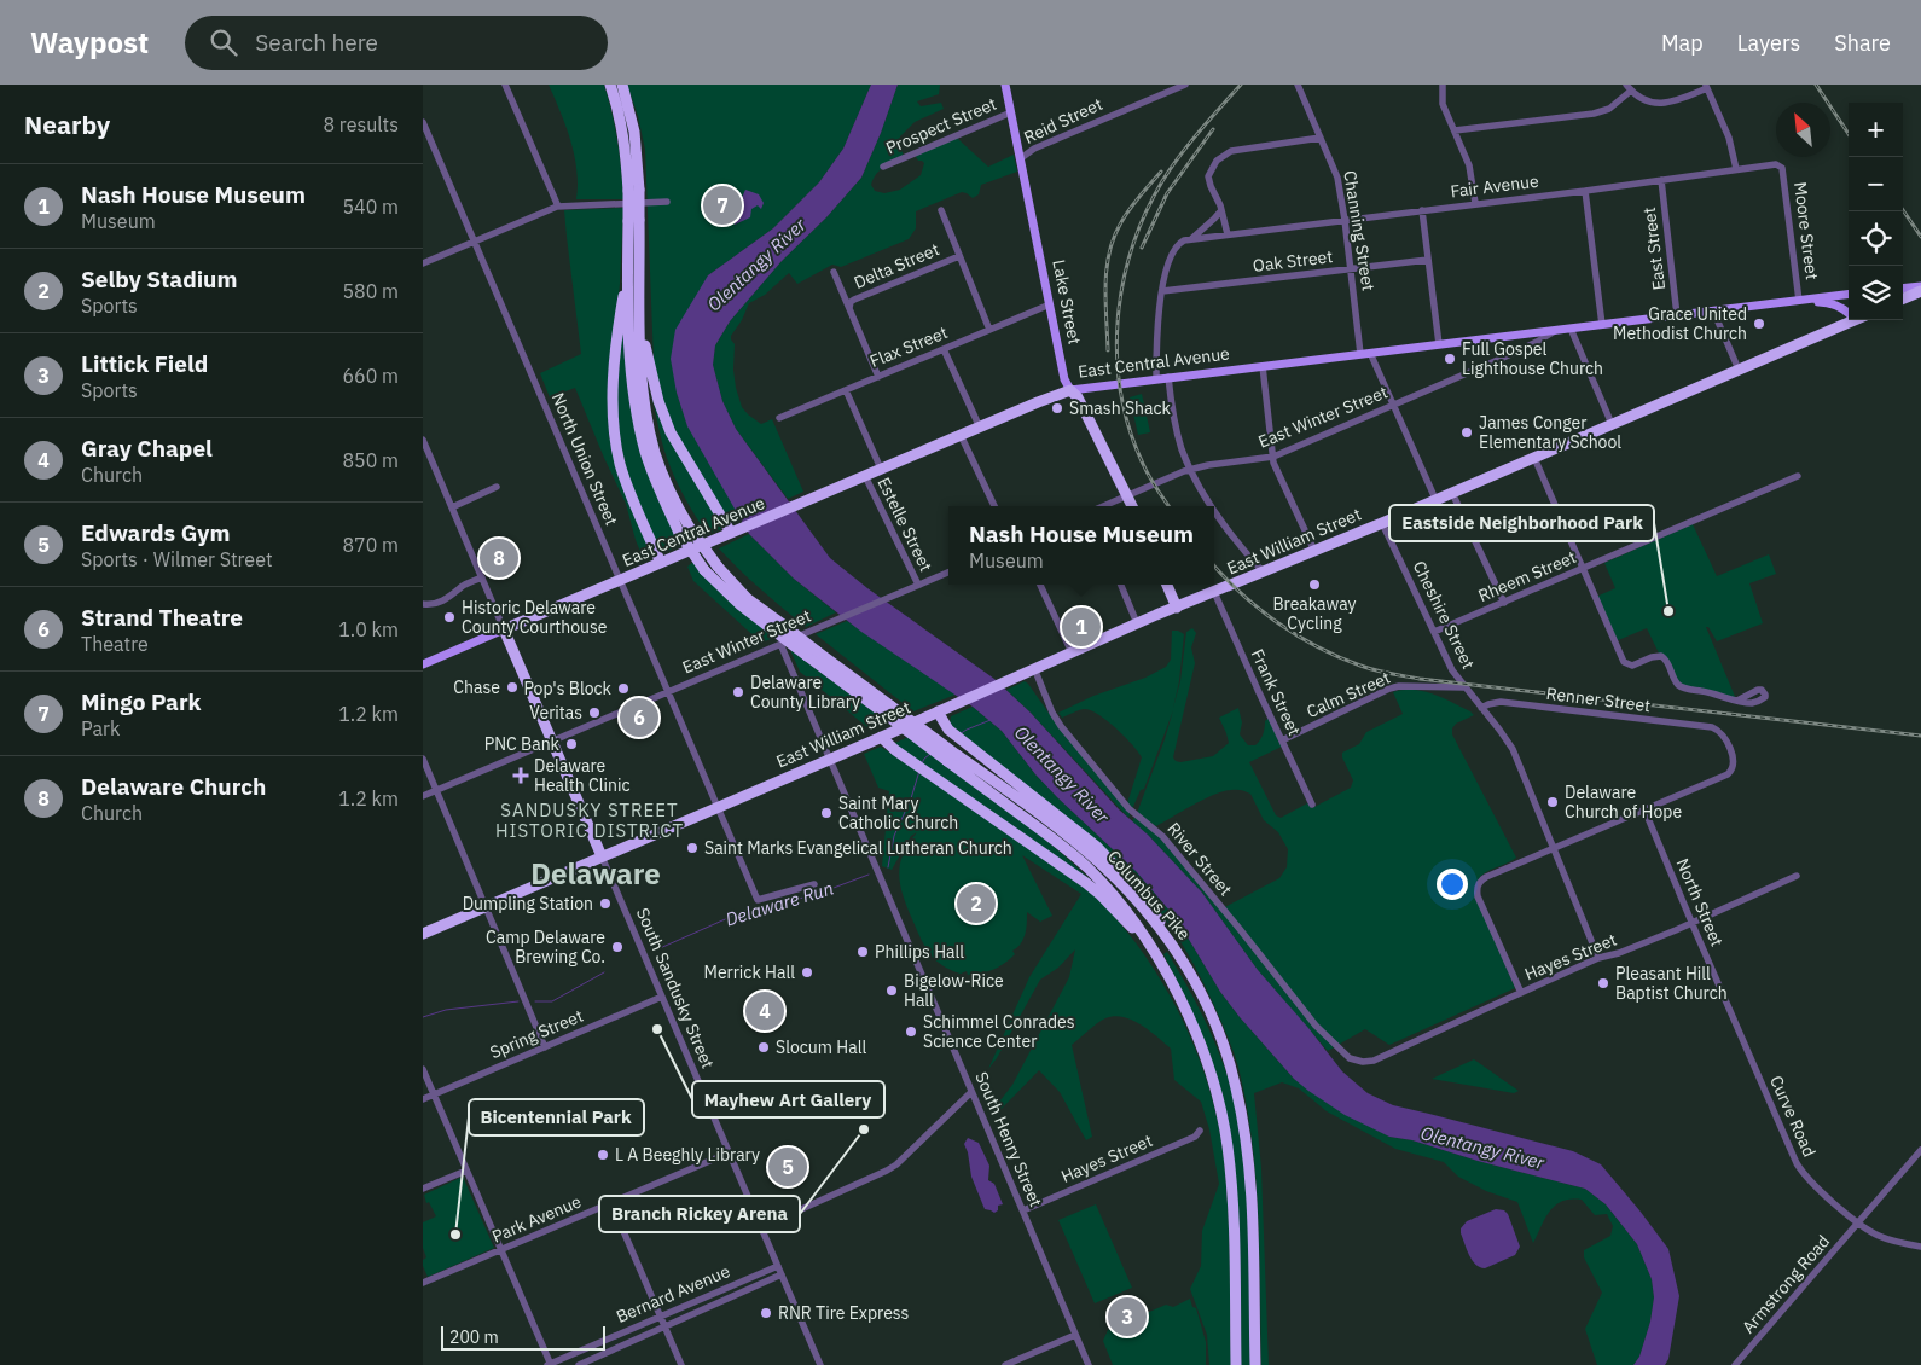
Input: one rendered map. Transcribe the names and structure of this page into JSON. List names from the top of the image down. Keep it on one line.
{"streets":{"highway":["Lake Street","East Central Avenue","East William Street","Columbus Pike"],"street":["Reid Street","Prospect Street","Fair Avenue","Channing Street","Moore Street","East Street","Oak Street","Delta Street","Flax Street","East Winter Street","North Union Street","Estelle Street","Rheem Street","Cheshire Street","Frank Street","Calm Street","Renner Street","River Street","North Street","Hayes Street","South Sandusky Street","Spring Street","Curve Road","South Henry Street","Park Avenue","Armstrong Road","Bernard Avenue"]},"crossings":[["Reid Street","Lake Street"],["Prospect Street","Lake Street"],["Fair Avenue","Channing Street"],["Fair Avenue","Moore Street"],["Fair Avenue","East Street"],["Channing Street","Oak Street"],["Channing Street","East Central Avenue"],["Channing Street","East Winter Street"],["Channing Street","East William Street"],["Moore Street","East Central Avenue"],["East Street","East Central Avenue"],["Lake Street","Flax Street"],["Lake Street","East Central Avenue"],["Lake Street","East Winter Street"],["East Central Avenue","East Winter Street"],["East Central Avenue","North Union Street"],["East Central Avenue","Estelle Street"],["East Winter Street","North Union Street"],["East Winter Street","Estelle Street"],["East Winter Street","South Henry Street"],["North Union Street","East William Street"],["East William Street","Cheshire Street"],["East William Street","Frank Street"],["East William Street","River Street"],["East William Street","South Sandusky Street"],["East William Street","South Henry Street"],["Rheem Street","Cheshire Street"],["Cheshire Street","Calm Street"],["Frank Street","Calm Street"],["Renner Street","North Street"],["River Street","Hayes Street"],["North Street","Hayes Street"],["North Street","Curve Road"],["Hayes Street","South Henry Street"],["South Sandusky Street","Spring Street"],["South Sandusky Street","Park Avenue"],["South Sandusky Street","Bernard Avenue"],["Curve Road","Armstrong Road"]],"districts":["SANDUSKY STREET HISTORIC DISTRICT","Delaware"],"water":["Olentangy River","Delaware Run"],"places":{"other":["Grace United Methodist Church","Full Gospel Lighthouse Church","Smash Shack","James Conger Elementary School","Breakaway Cycling","Eastside Neighborhood Park","Historic Delaware County Courthouse","Chase","Pop's Block","Delaware County Library","Veritas","PNC Bank","Delaware Church of Hope","Saint Mary Catholic Church","Saint Marks Evangelical Lutheran Church","Dumpling Station","Camp Delaware Brewing Co.","Phillips Hall","Merrick Hall","Pleasant Hill Baptist Church","Bigelow-Rice Hall","Mayhew Art Gallery","Schimmel Conrades Science Center","Slocum Hall","Branch Rickey Arena","L A Beeghly Library","Bicentennial Park","RNR Tire Express"],"health":["Delaware Health Clinic"]},"scale_bar":"200 m","north":"top left","page":{"header":"Waypost","search":"Search here","nav":["Map","Layers","Share"],"heading":["Nearby","8 results"],"map_buttons":["+","−"],"list":[{"mark":"1","name":"Nash House Museum","note":"Museum","value":"540 m"},{"mark":"2","name":"Selby Stadium","note":"Sports","value":"580 m"},{"mark":"3","name":"Littick Field","note":"Sports","value":"660 m"},{"mark":"4","name":"Gray Chapel","note":"Church","value":"850 m"},{"mark":"5","name":"Edwards Gym","note":"Sports · Wilmer Street","value":"870 m"},{"mark":"6","name":"Strand Theatre","note":"Theatre","value":"1.0 km"},{"mark":"7","name":"Mingo Park","note":"Park","value":"1.2 km"},{"mark":"8","name":"Delaware Church","note":"Church","value":"1.2 km"}],"pins":["7","8","1","6","2","4","5","3"],"popup":["Nash House Museum","Museum"],"scale":"200 m"}}
